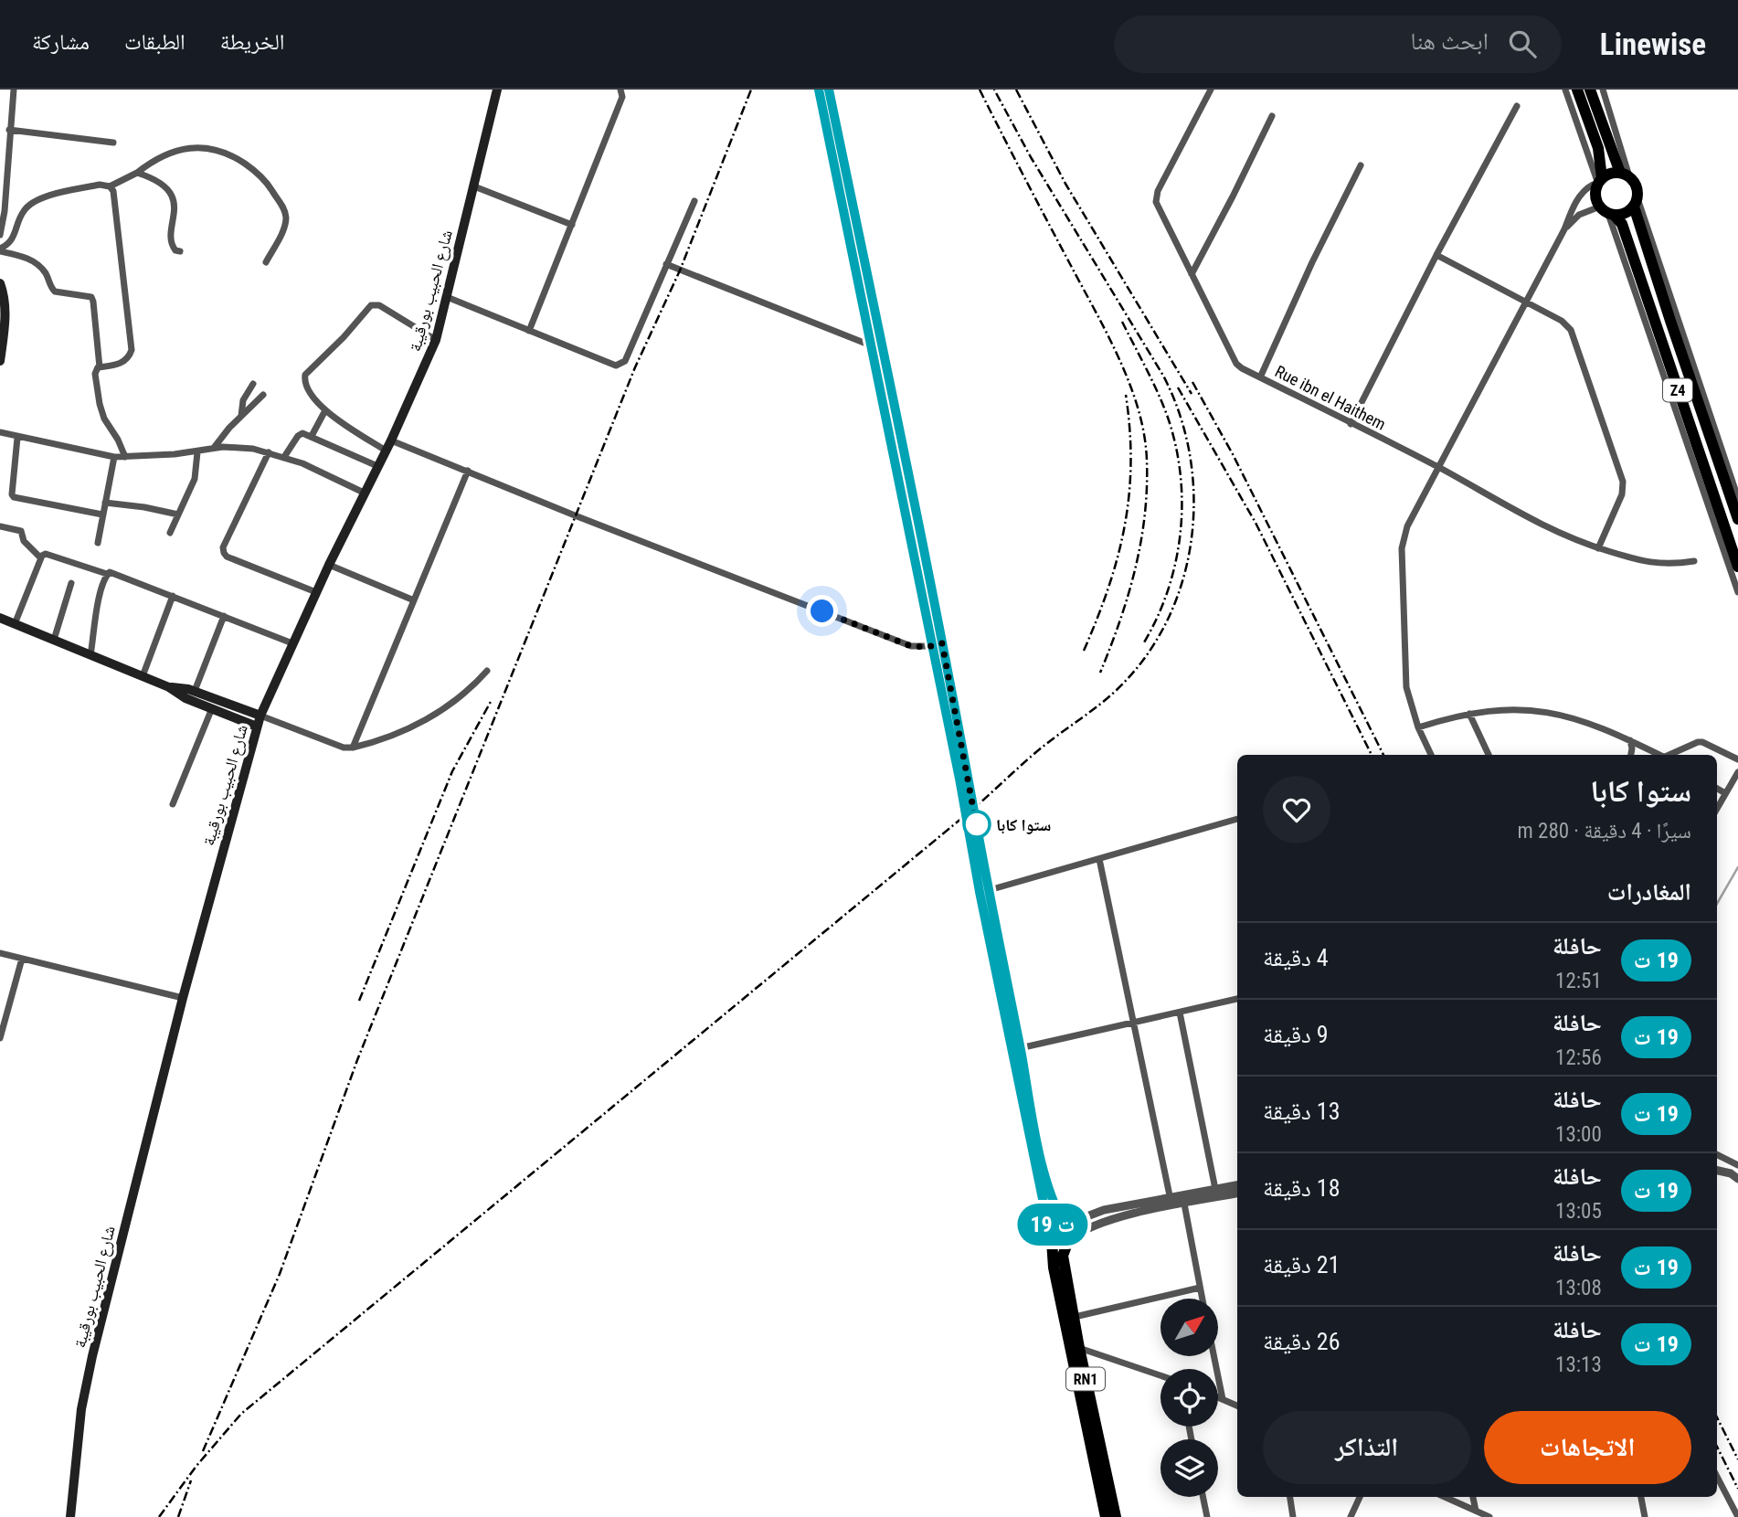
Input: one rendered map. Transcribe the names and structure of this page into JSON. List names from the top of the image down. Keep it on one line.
{"streets":{"main road":["شارع الحبيب بورقيبة","Z4","RN1"],"street":["Rue ibn el Haithem"]},"places":["ستوا كابا"],"north":"top right","page":{"header":"Linewise","search":"ابحث هنا","nav":["الخريطة","الطبقات","مشاركة"],"on_map":"19 ت","heading":[["ستوا كابا","سيرًا · 4 دقيقة · 280 m"],"المغادرات"],"list":[{"mark":"19 ت","name":"حافلة","note":"12:51","value":"4 دقيقة"},{"mark":"19 ت","name":"حافلة","note":"12:56","value":"9 دقيقة"},{"mark":"19 ت","name":"حافلة","note":"13:00","value":"13 دقيقة"},{"mark":"19 ت","name":"حافلة","note":"13:05","value":"18 دقيقة"},{"mark":"19 ت","name":"حافلة","note":"13:08","value":"21 دقيقة"},{"mark":"19 ت","name":"حافلة","note":"13:13","value":"26 دقيقة"}],"buttons":["الاتجاهات","التذاكر"]}}
